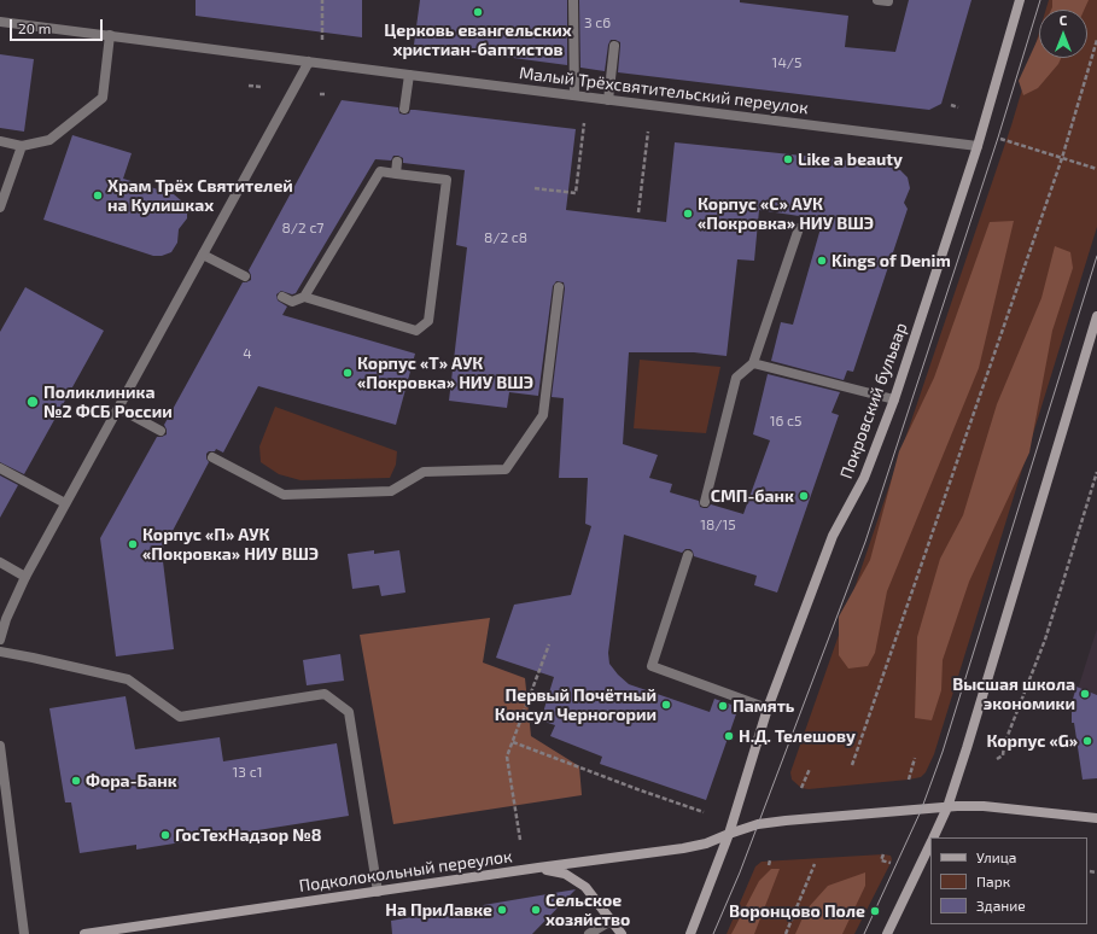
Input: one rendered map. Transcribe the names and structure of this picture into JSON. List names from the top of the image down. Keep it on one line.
{"streets":{"main road":["Покровский бульвар","Подколокольный переулок"],"street":["Малый Трёхсвятительский переулок"]},"crossings":[["Малый Трёхсвятительский переулок","Покровский бульвар"],["Покровский бульвар","Подколокольный переулок"]],"places":["Церковь евангельских христиан-баптистов","Like a beauty","Храм Трёх Святителей на Кулишках","Корпус «С» АУК «Покровка» НИУ ВШЭ","Kings of Denim","Корпус «Т» АУК «Покровка» НИУ ВШЭ","Поликлиника №2 ФСБ России","СМП-банк","Корпус «П» АУК «Покровка» НИУ ВШЭ","Высшая школа экономики","Первый Почётный Консул Черногории","Память","Н.Д. Телешову","Корпус «G»","Фора-Банк","ГосТехНадзор №8","На ПриЛавке","Сельское хозяйство","Воронцово Поле"],"house_numbers":["3 с6","14/5","8/2 с7","8/2 с8","4","16 с5","18/15","13 с1"],"legend":["Улица","Парк","Здание"],"scale_bar":"20 m","north":"top"}
